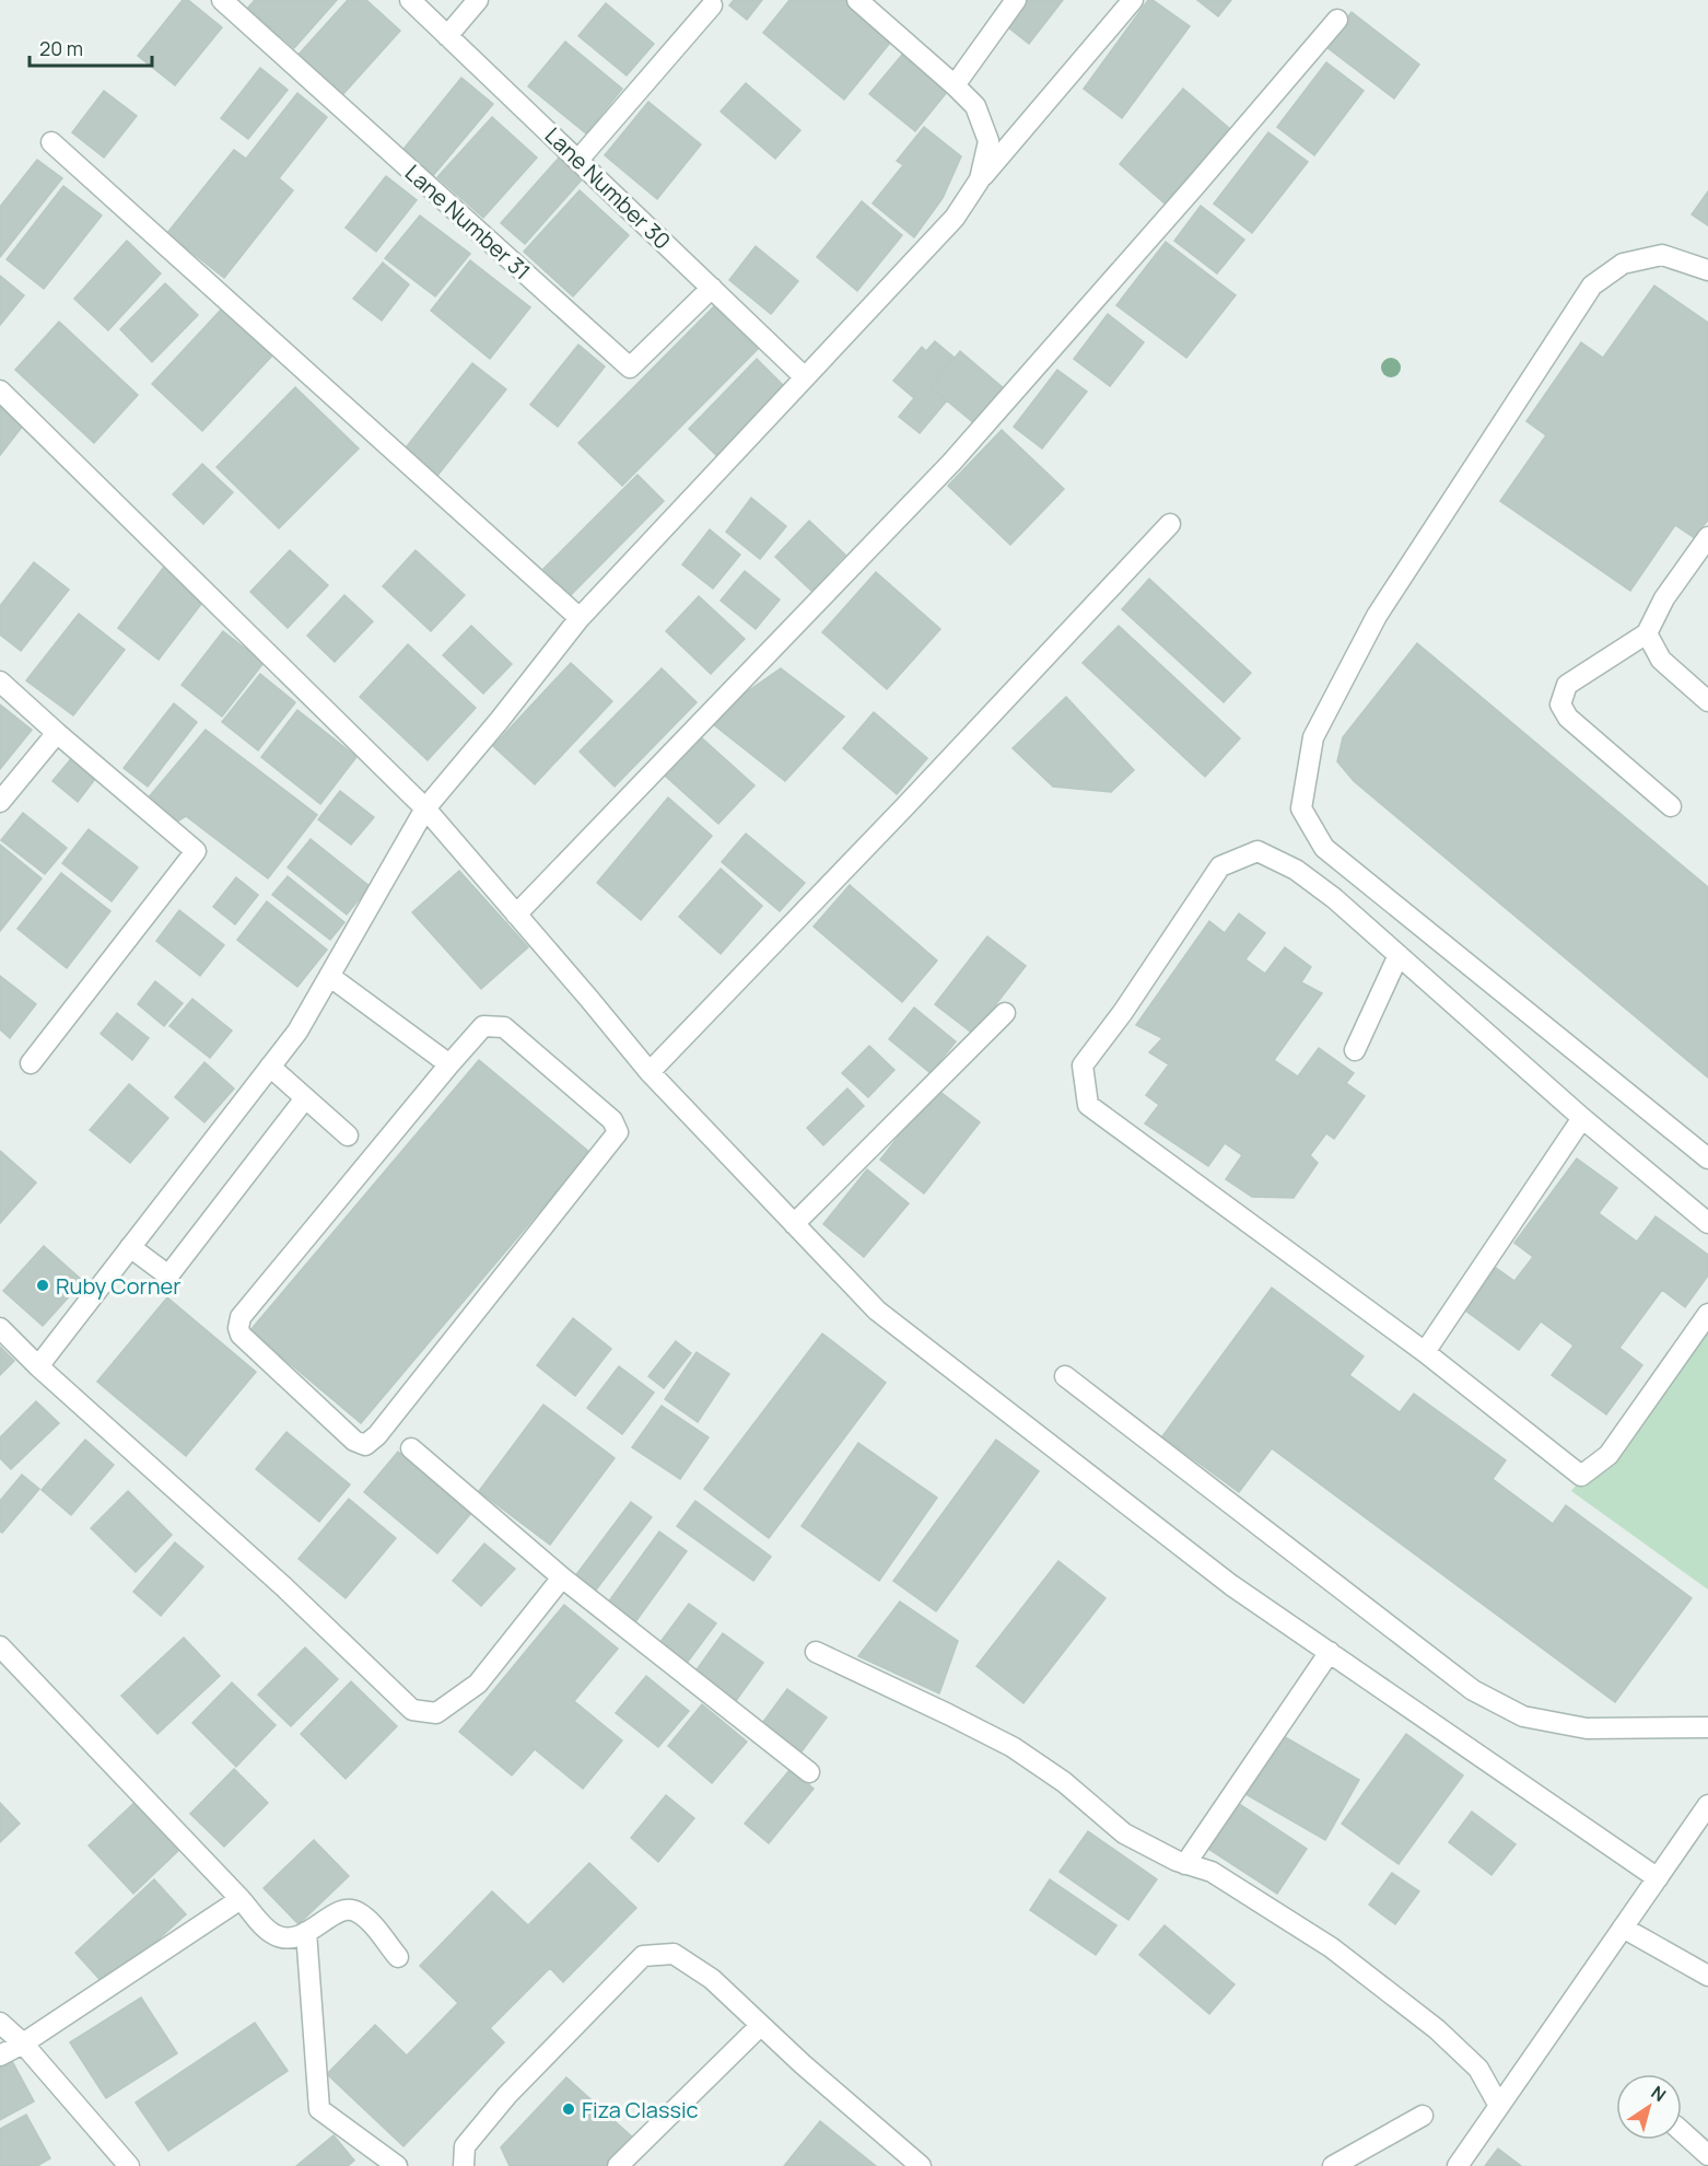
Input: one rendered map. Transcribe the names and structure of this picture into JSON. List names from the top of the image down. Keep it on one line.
{"streets":{"street":["Lane Number 30","Lane Number 31"]},"crossings":[["Lane Number 30","Lane Number 31"]],"places":["Ruby Corner","Fiza Classic"],"scale_bar":"20 m","north":"top right"}
